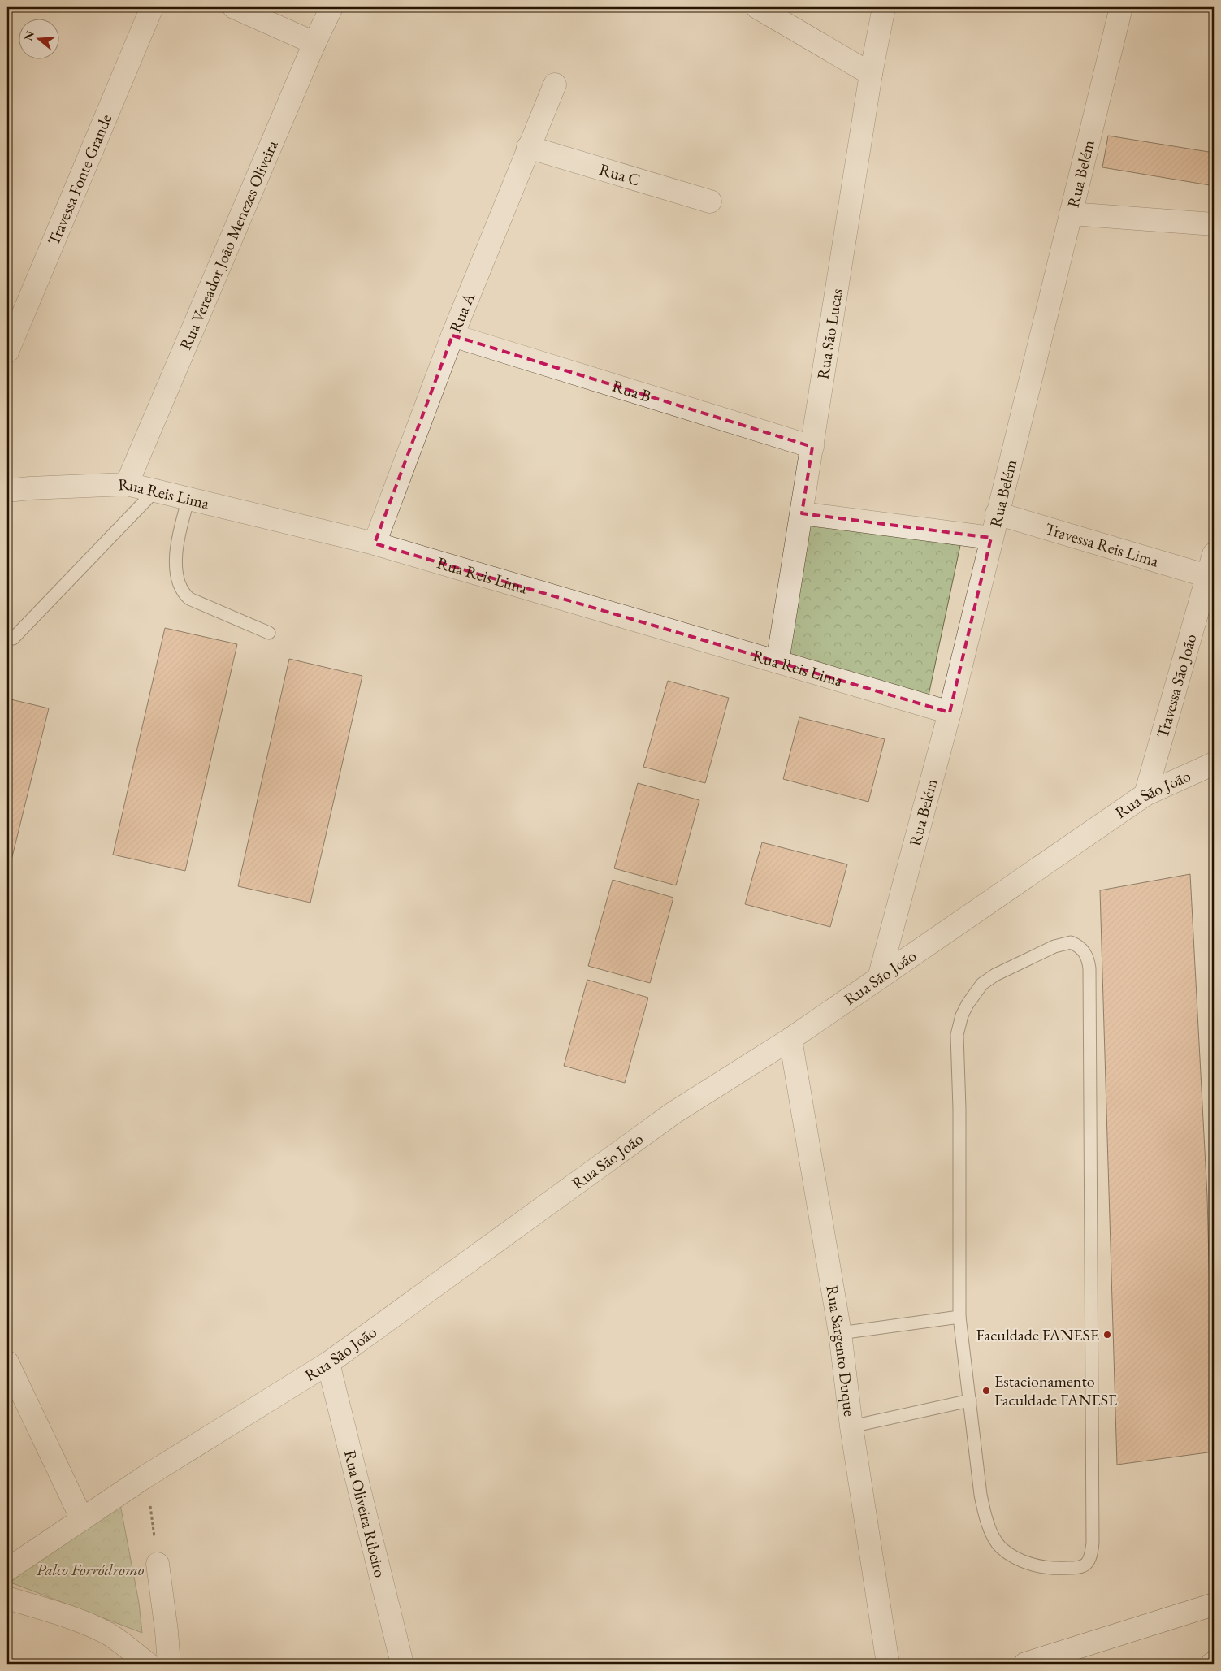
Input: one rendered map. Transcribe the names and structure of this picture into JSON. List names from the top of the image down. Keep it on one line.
{"streets":{"street":["Rua Belém","Rua C","Travessa Fonte Grande","Rua Vereador João Menezes Oliveira","Rua A","Rua São Lucas","Rua B","Rua Reis Lima","Travessa Reis Lima","Travessa São João","Rua São João","Rua Sargento Duque","Rua Oliveira Ribeiro"]},"crossings":[["Rua Belém","Rua Reis Lima"],["Rua Belém","Travessa Reis Lima"],["Rua Belém","Rua São João"],["Rua C","Rua A"],["Rua Vereador João Menezes Oliveira","Rua Reis Lima"],["Rua A","Rua B"],["Rua A","Rua Reis Lima"],["Rua São Lucas","Rua B"],["Rua São Lucas","Rua Reis Lima"],["Travessa Reis Lima","Travessa São João"],["Travessa São João","Rua São João"],["Rua São João","Rua Sargento Duque"],["Rua São João","Rua Oliveira Ribeiro"]],"parks":["Palco Forródromo"],"places":["Faculdade FANESE","Estacionamento Faculdade FANESE"],"north":"left"}
